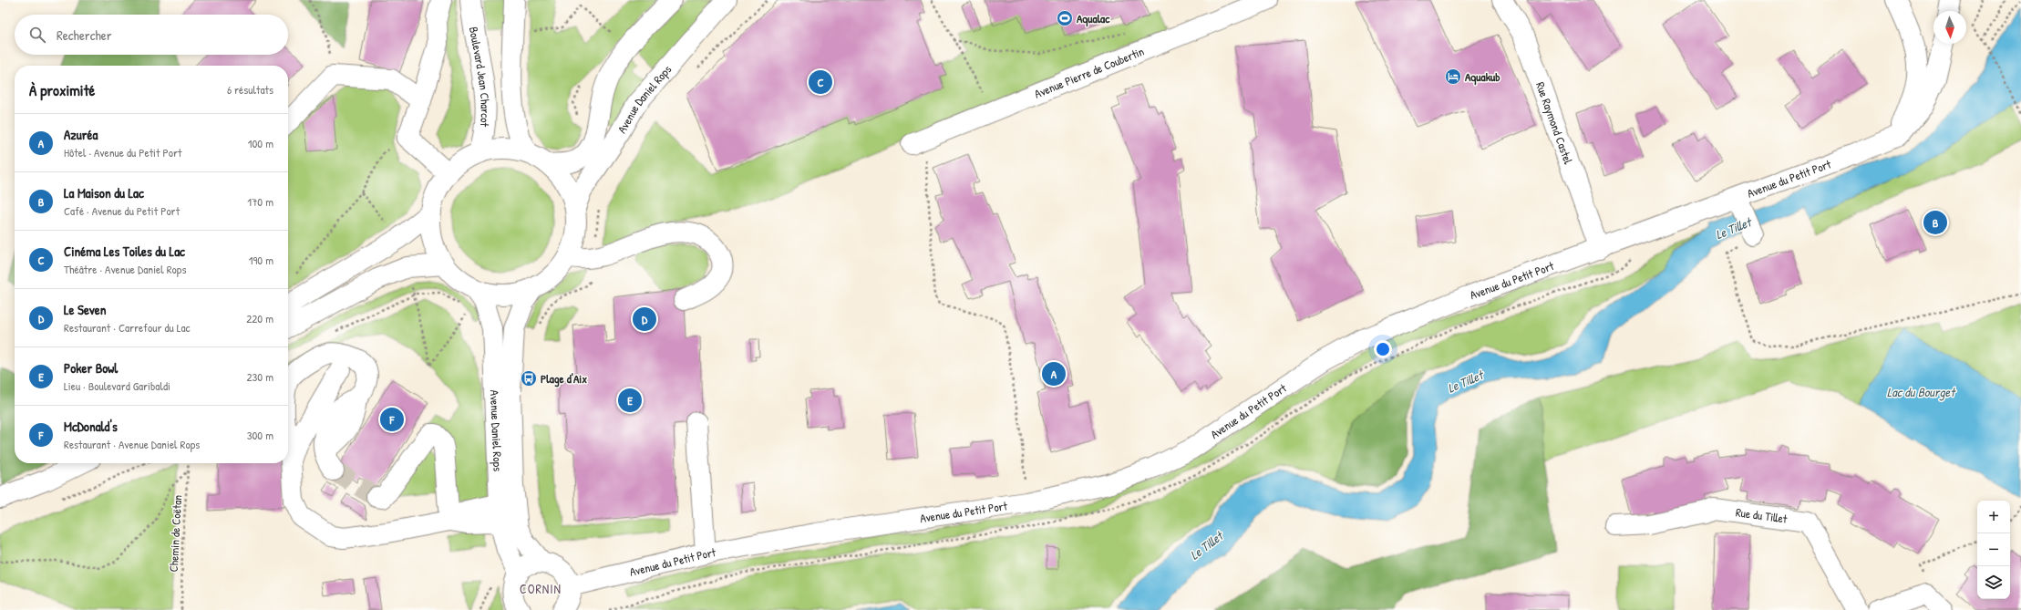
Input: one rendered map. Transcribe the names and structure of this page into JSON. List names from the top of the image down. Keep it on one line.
{"streets":{"street":["Avenue Pierre de Coubertin","Boulevard Jean Charcot","Avenue Daniel Rops","Rue Raymond Castel","Avenue du Petit Port","Rue du Tillet"],"path":["Chemin de Coëtan"]},"crossings":[["Rue Raymond Castel","Avenue du Petit Port"]],"districts":["CORNIN"],"water":["Le Tillet","Lac du Bourget"],"places":{"sports":["Aqualac"],"hotel":["Aquakub"],"bus stop":["Plage d'Aix"]},"north":"bottom","page":{"search":"Rechercher","heading":["À proximité","6 résultats"],"pins":["C","B","D","A","E","F"],"list":[{"mark":"A","name":"Azuréa","note":"Hôtel · Avenue du Petit Port","value":"100 m"},{"mark":"B","name":"La Maison du Lac","note":"Café · Avenue du Petit Port","value":"170 m"},{"mark":"C","name":"Cinéma Les Toiles du Lac","note":"Théâtre · Avenue Daniel Rops","value":"190 m"},{"mark":"D","name":"Le Seven","note":"Restaurant · Carrefour du Lac","value":"220 m"},{"mark":"E","name":"Poker Bowl","note":"Lieu · Boulevard Garibaldi","value":"230 m"},{"mark":"F","name":"McDonald's","note":"Restaurant · Avenue Daniel Rops","value":"300 m"}],"map_buttons":["+","−"]}}
